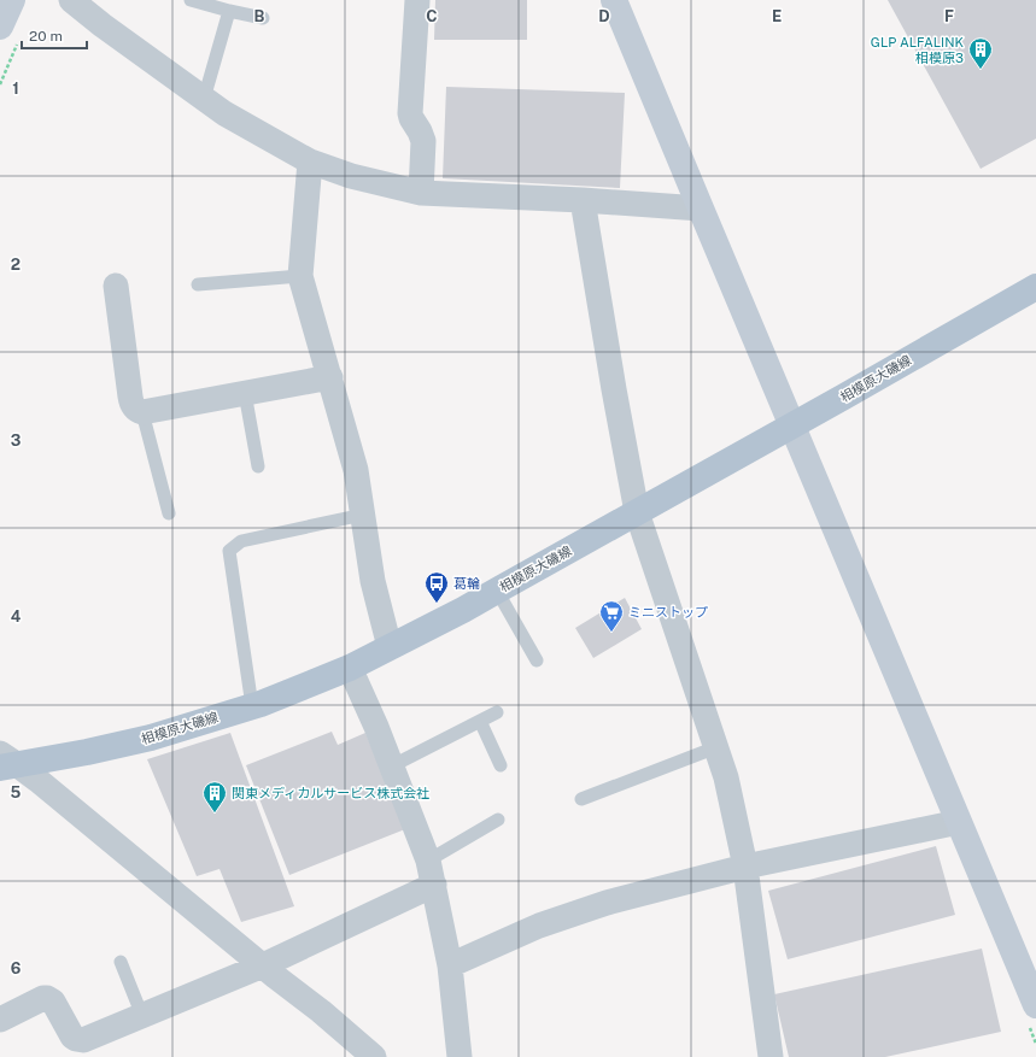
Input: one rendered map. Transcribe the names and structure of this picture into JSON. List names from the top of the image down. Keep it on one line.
{"streets":{"main road":["相模原大磯線"]},"places":{"building":["GLP ALFALINK 相模原3","関東メディカルサービス株式会社"],"bus stop":["葛輪"],"supermarket":["ミニストップ"]},"scale_bar":"20 m","grid":{"columns":["B","C","D","E","F"],"rows":["1","2","3","4","5","6"]}}
